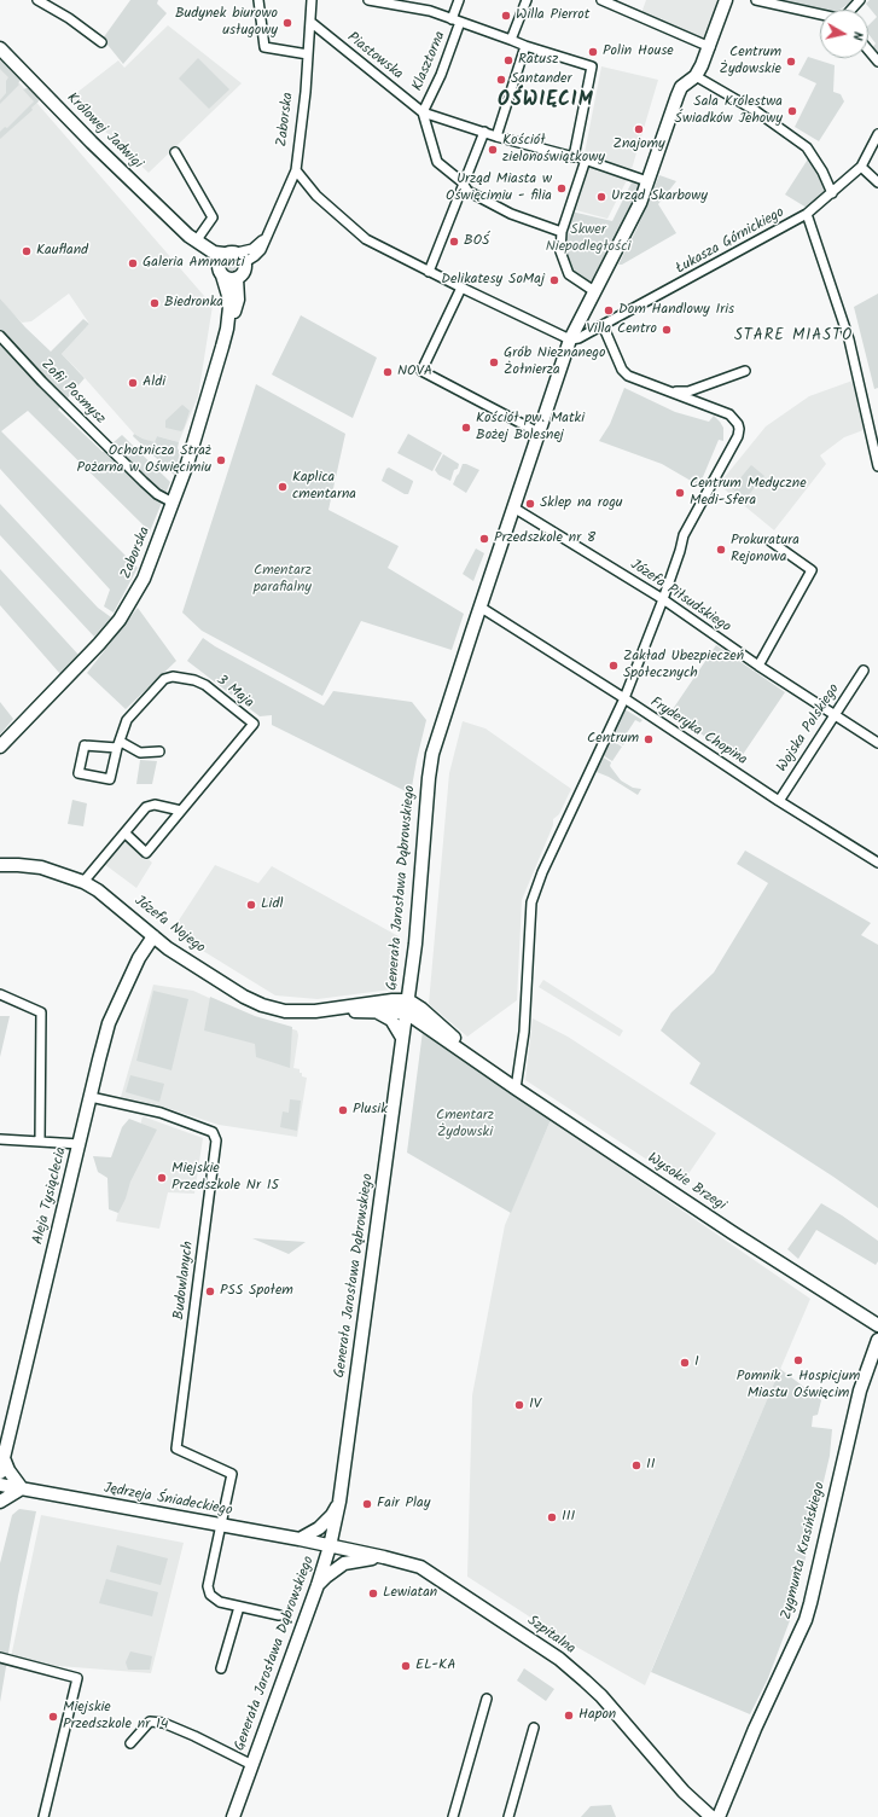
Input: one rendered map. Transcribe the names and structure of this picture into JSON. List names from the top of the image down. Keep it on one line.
{"streets":{"street":["Piastowska","Klasztorna","Zaborska","Królowej Jadwigi","Łukasza Górnickiego","Zofii Posmysz","Józefa Piłsudskiego","3 Maja","Wojska Polskiego","Fryderyka Chopina","Generała Jarosława Dąbrowskiego","Józefa Nojego","Wysokie Brzegi","Aleja Tysiąclecia","Budowlanych","Jędrzeja Śniadeckiego","Zygmunta Krasińskiego","Szpitalna"]},"crossings":[["Piastowska","Klasztorna"],["Piastowska","Zaborska"],["Zaborska","Królowej Jadwigi"],["Zaborska","Zofii Posmysz"],["Łukasza Górnickiego","Generała Jarosława Dąbrowskiego"],["Józefa Piłsudskiego","Wojska Polskiego"],["Józefa Piłsudskiego","Generała Jarosława Dąbrowskiego"],["Wojska Polskiego","Fryderyka Chopina"],["Fryderyka Chopina","Generała Jarosława Dąbrowskiego"],["Generała Jarosława Dąbrowskiego","Józefa Nojego"],["Generała Jarosława Dąbrowskiego","Wysokie Brzegi"],["Generała Jarosława Dąbrowskiego","Jędrzeja Śniadeckiego"],["Generała Jarosława Dąbrowskiego","Szpitalna"],["Józefa Nojego","Wysokie Brzegi"],["Józefa Nojego","Aleja Tysiąclecia"],["Aleja Tysiąclecia","Budowlanych"],["Budowlanych","Jędrzeja Śniadeckiego"],["Jędrzeja Śniadeckiego","Szpitalna"]],"districts":["OŚWIĘCIM","STARE MIASTO"],"parks":["Skwer Niepodległości","Cmentarz parafialny","Cmentarz Żydowski"],"places":["Willa Pierrot","Budynek biurowo usługowy","Polin House","Ratusz","Centrum Żydowskie","Santander","Sala Królestwa Świadków Jehowy","Znajomy","Kościół zielonoświątkowy","Urząd Miasta w Oświęcimiu - filia","Urząd Skarbowy","BOŚ","Kaufland","Galeria Ammanti","Delikatesy SoMaj","Biedronka","Dom Handlowy Iris","Villa Centro","Grób Nieznanego Żołnierza","NOVA","Aldi","Kościół pw. Matki Bożej Bolesnej","Ochotnicza Straż Pożarna w Oświęcimiu","Kaplica cmentarna","Centrum Medyczne Medi-Sfera","Sklep na rogu","Przedszkole nr 8","Prokuratura Rejonowa","Zakład Ubezpieczeń Społecznych","Centrum","Lidl","Plusik","Miejskie Przedszkole Nr 15","PSS Społem","Pomnik - Hospicjum Miastu Oświęcim","I","IV","II","Fair Play","III","Lewiatan","EL-KA","Hapon","Miejskie Przedszkole nr 14"],"north":"right"}
